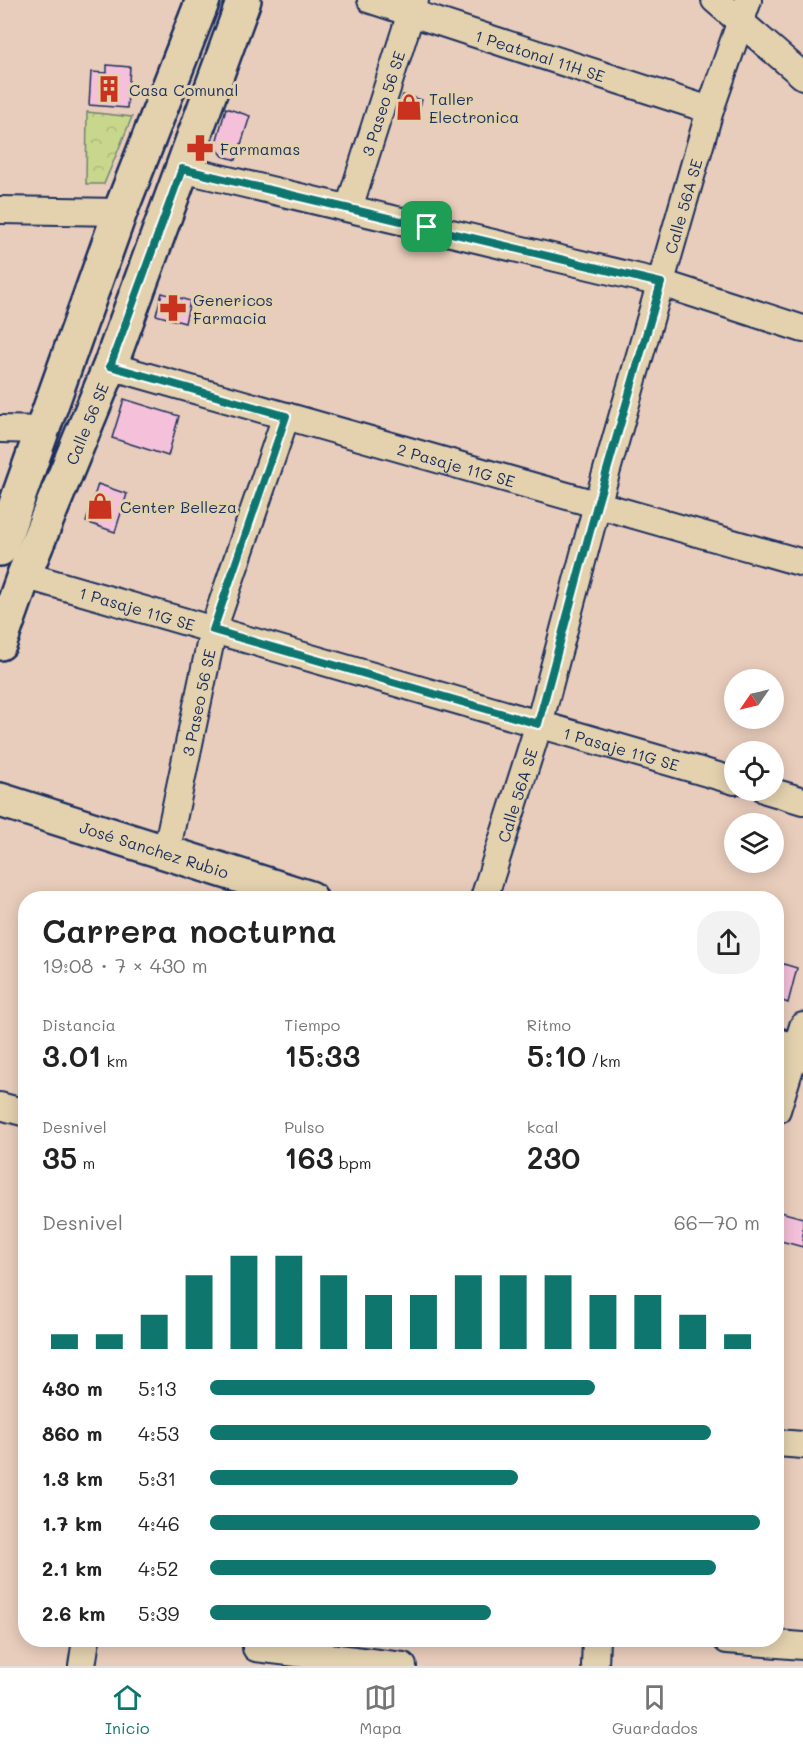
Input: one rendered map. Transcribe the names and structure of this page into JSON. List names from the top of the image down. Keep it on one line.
{"streets":{"main road":["Calle 56 SE","José Sanchez Rubio"],"street":["1 Peatonal 11H SE","3 Paseo 56 SE","Calle 56A SE","2 Pasaje 11G SE","1 Pasaje 11G SE"]},"crossings":[["1 Peatonal 11H SE","3 Paseo 56 SE"],["1 Peatonal 11H SE","Calle 56A SE"],["3 Paseo 56 SE","2 Pasaje 11G SE"],["3 Paseo 56 SE","1 Pasaje 11G SE"],["3 Paseo 56 SE","José Sanchez Rubio"],["Calle 56A SE","2 Pasaje 11G SE"],["Calle 56A SE","1 Pasaje 11G SE"],["Calle 56 SE","2 Pasaje 11G SE"],["Calle 56 SE","1 Pasaje 11G SE"]],"places":{"building":["Casa Comunal"],"shop":["Taller Electronica","Center Belleza"],"pharmacy":["Farmamas","Genericos Farmacia"]},"north":"bottom left","page":{"heading":["Carrera nocturna","19:08 · 7 × 430 m"],"stats":[["Distancia","3.01 km"],["Tiempo","15:33"],["Ritmo","5:10 /km"],["Desnivel","35 m"],["Pulso","163 bpm"],["kcal","230"]],"chart":["Desnivel","66–70 m"],"list":[{"name":"430 m","note":"5:13"},{"name":"860 m","note":"4:53"},{"name":"1.3 km","note":"5:31"},{"name":"1.7 km","note":"4:46"},{"name":"2.1 km","note":"4:52"},{"name":"2.6 km","note":"5:39"}],"tabs":["Inicio","Mapa","Guardados"]}}
